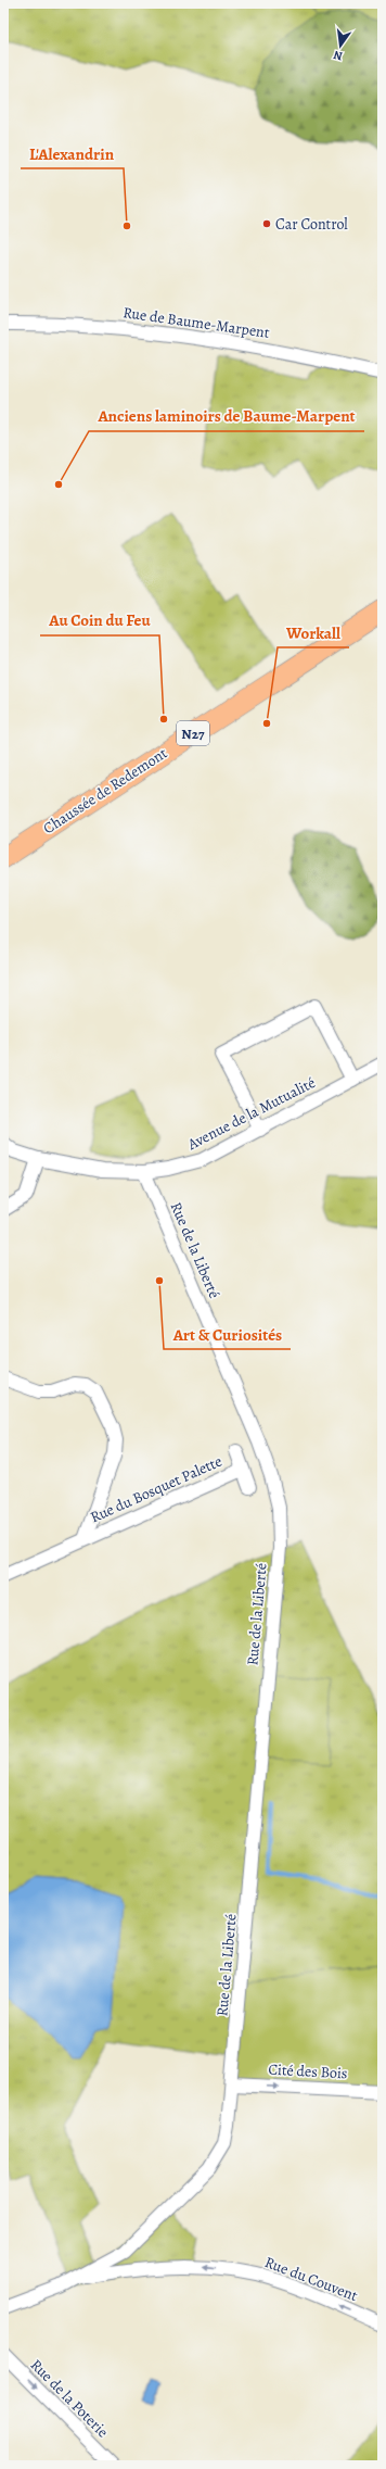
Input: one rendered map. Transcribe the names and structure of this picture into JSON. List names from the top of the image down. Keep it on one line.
{"streets":{"main road":["N27","Chaussée de Redemont"],"street":["Rue de Baume-Marpent","Avenue de la Mutualité","Rue de la Liberté","Rue du Bosquet Palette","Cité des Bois","Rue du Couvent","Rue de la Poterie"]},"crossings":[["Avenue de la Mutualité","Rue de la Liberté"],["Rue de la Liberté","Cité des Bois"],["Rue de la Liberté","Rue du Couvent"],["Cité des Bois","Rue du Couvent"]],"one_way":["Cité des Bois","Rue du Couvent","Rue de la Poterie"],"places":["Car Control","L'Alexandrin","Anciens laminoirs de Baume-Marpent","Au Coin du Feu","Workall","Art & Curiosités"],"north":"bottom"}
